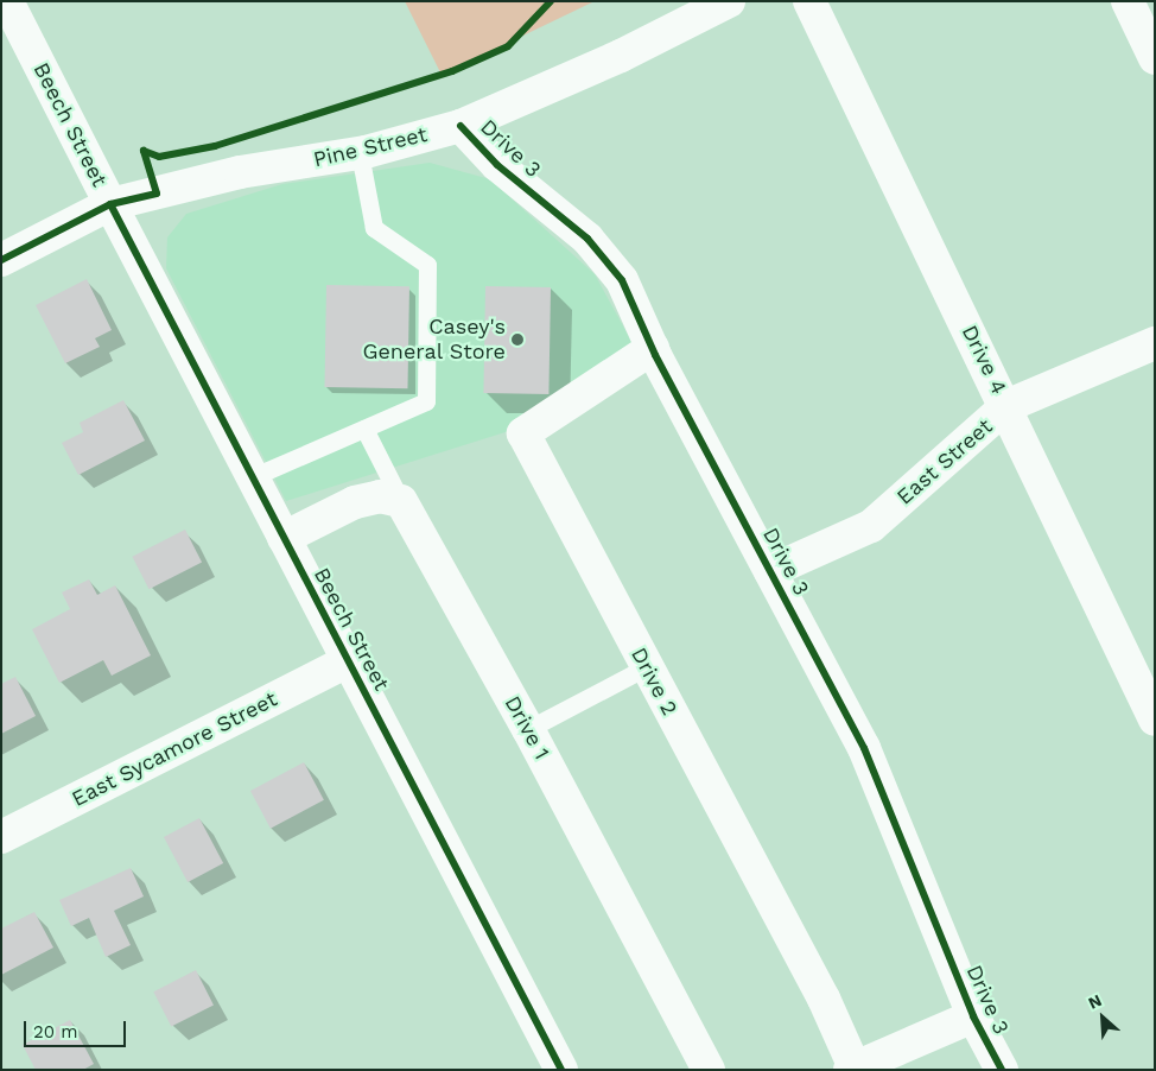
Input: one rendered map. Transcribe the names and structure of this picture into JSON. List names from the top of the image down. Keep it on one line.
{"streets":{"street":["Beech Street","Pine Street","Drive 3","Drive 4","East Street","Drive 2","Drive 1","East Sycamore Street"]},"crossings":[["Beech Street","Pine Street"],["Beech Street","East Sycamore Street"],["Pine Street","Drive 3"],["Drive 3","East Street"],["Drive 3","Drive 2"],["Drive 4","East Street"]],"places":["Casey's General Store"],"scale_bar":"20 m","north":"top left"}
